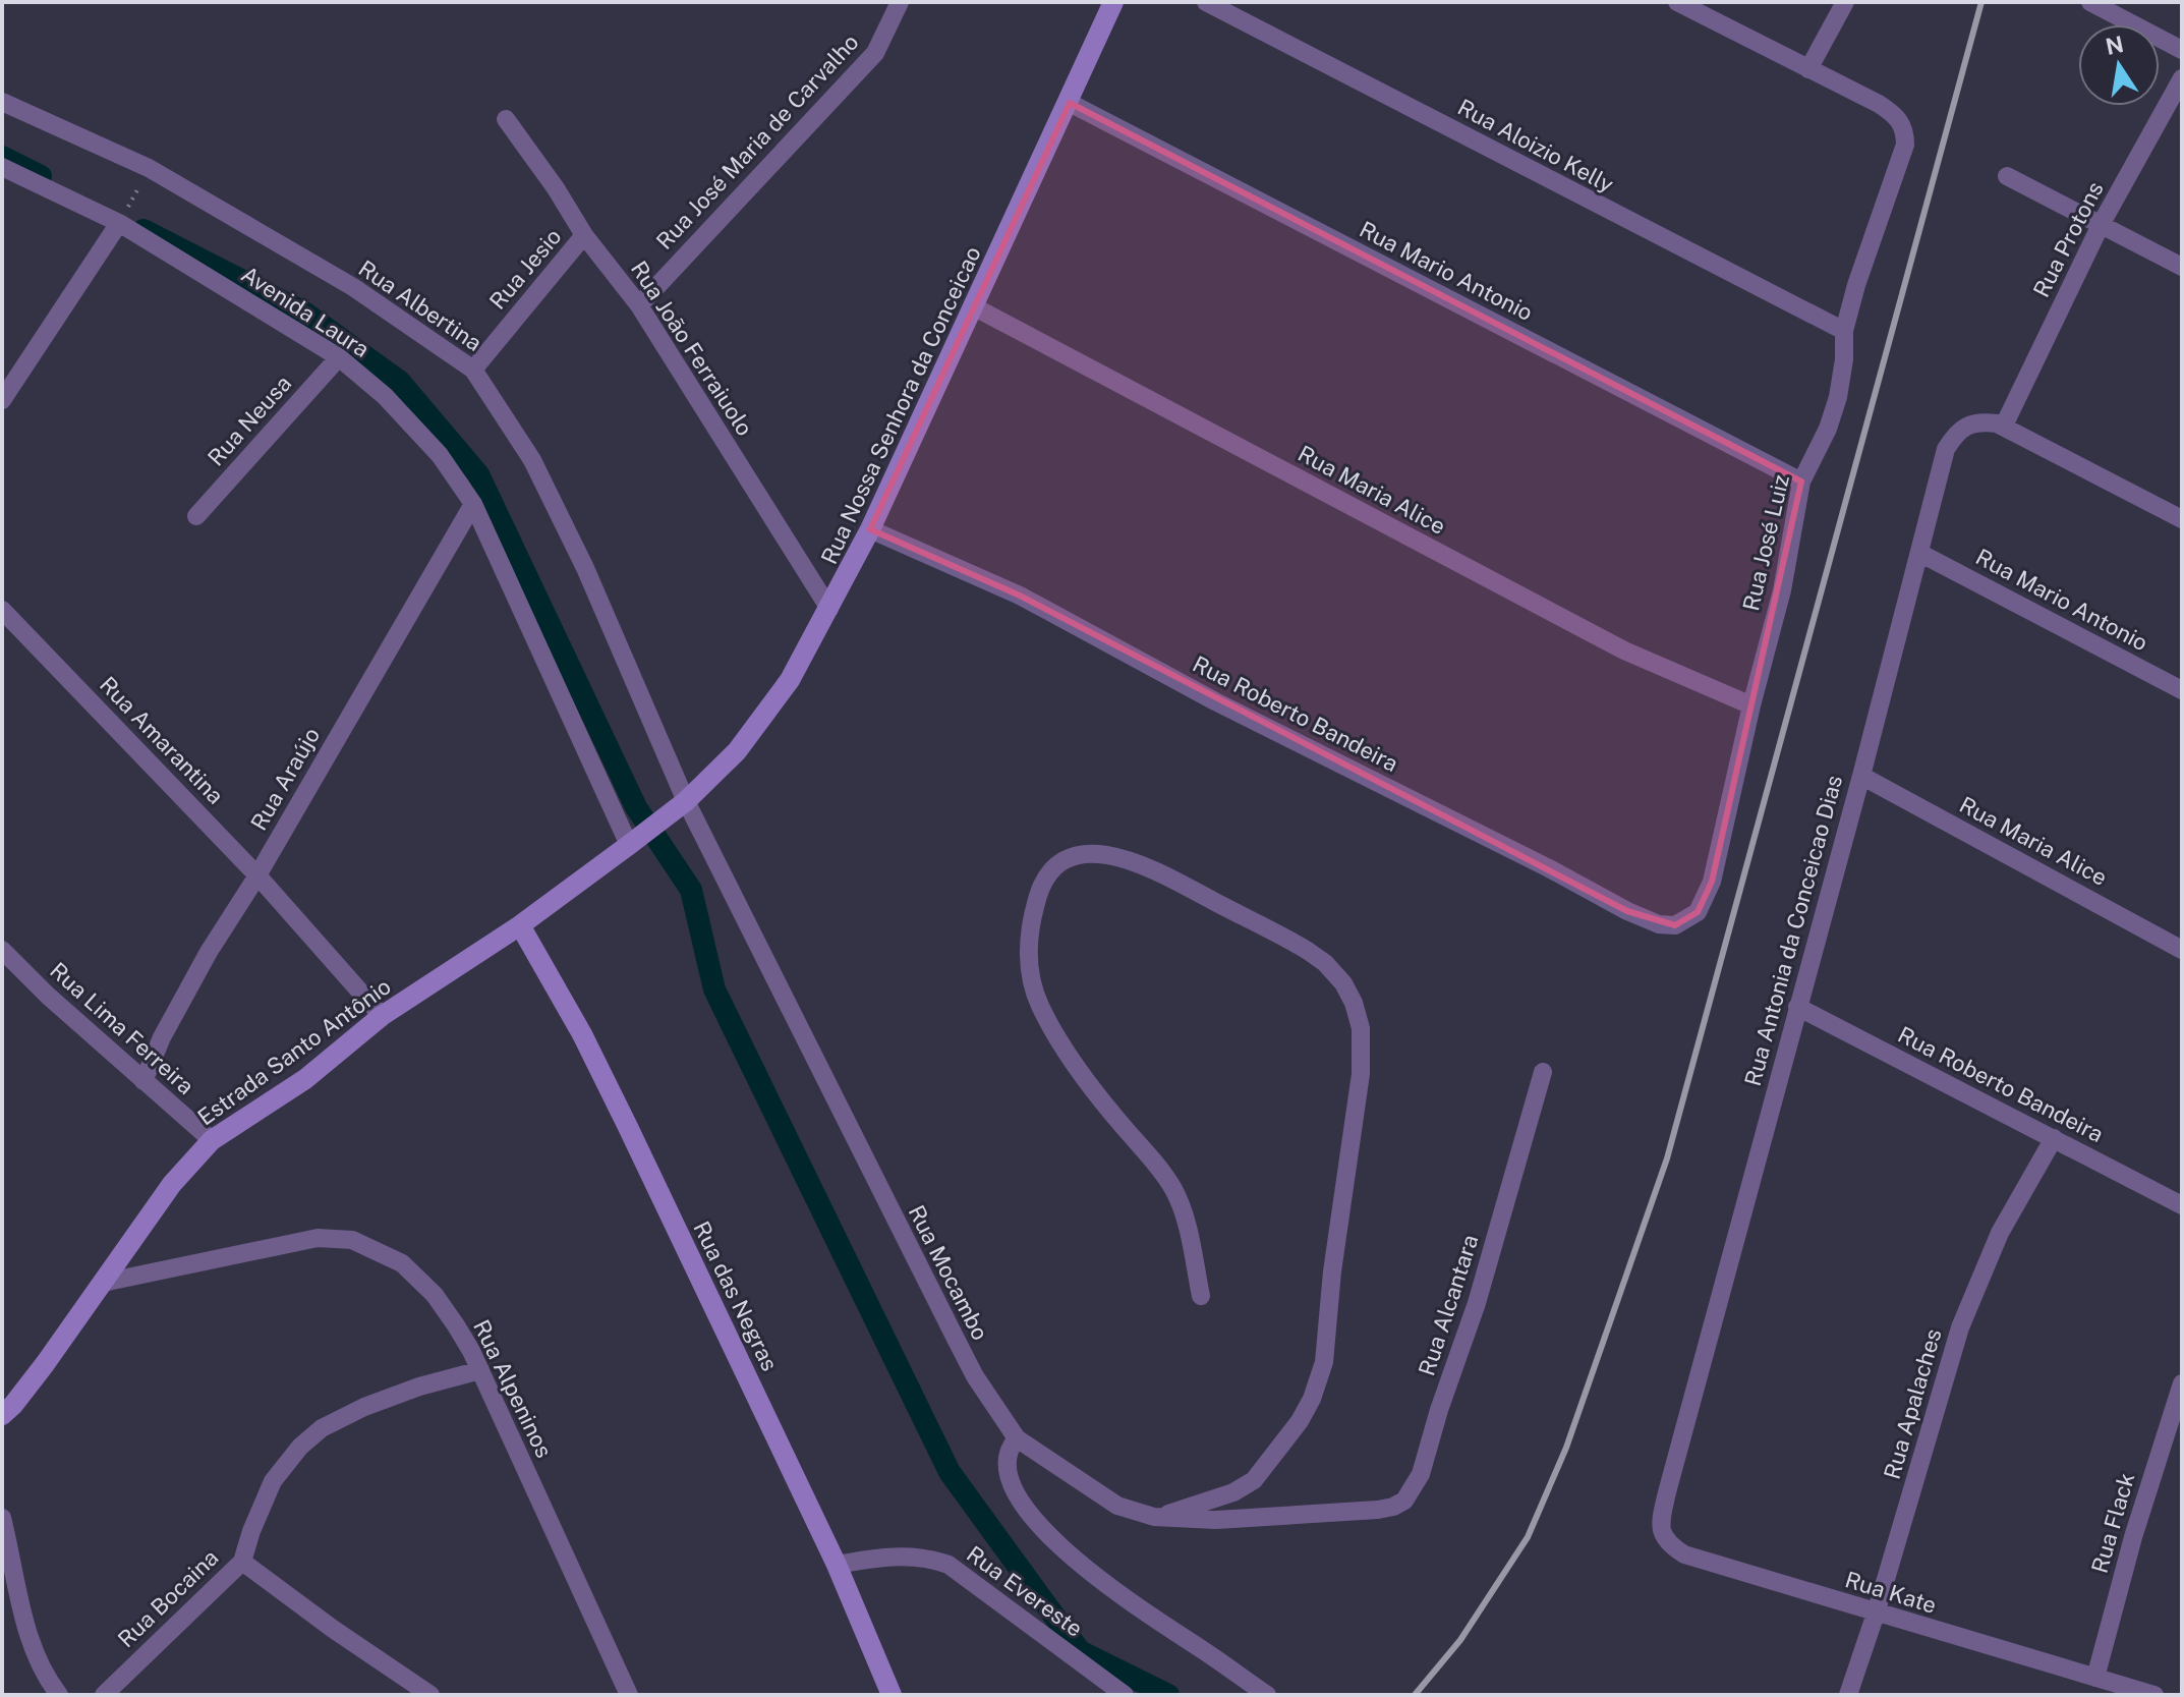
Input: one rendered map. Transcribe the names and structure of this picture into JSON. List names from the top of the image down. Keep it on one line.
{"streets":{"main road":["Rua Nossa Senhora da Conceicao","Estrada Santo Antônio","Rua das Negras"],"street":["Rua José Maria de Carvalho","Rua Aloizio Kelly","Rua Protons","Rua Jesio","Rua Mario Antonio","Rua Albertina","Avenida Laura","Rua João Ferraiuolo","Rua Neusa","Rua Maria Alice","Rua José Luiz","Rua Roberto Bandeira","Rua Amarantina","Rua Araújo","Rua Antonia da Conceicao Dias","Rua Lima Ferreira","Rua Mocambo","Rua Alcantara","Rua Alpeninos","Rua Apalaches","Rua Flack","Rua Evereste","Rua Kate","Rua Bocaina"]},"crossings":[["Rua José Maria de Carvalho","Rua João Ferraiuolo"],["Rua Aloizio Kelly","Rua José Luiz"],["Rua Protons","Rua Antonia da Conceicao Dias"],["Rua Jesio","Rua Albertina"],["Rua Jesio","Rua João Ferraiuolo"],["Rua Mario Antonio","Rua Nossa Senhora da Conceicao"],["Rua Mario Antonio","Rua José Luiz"],["Rua Mario Antonio","Rua Antonia da Conceicao Dias"],["Rua Albertina","Rua Nossa Senhora da Conceicao"],["Rua Albertina","Estrada Santo Antônio"],["Rua Albertina","Rua Mocambo"],["Avenida Laura","Rua Neusa"],["Avenida Laura","Rua Araújo"],["Avenida Laura","Estrada Santo Antônio"],["Rua João Ferraiuolo","Rua Nossa Senhora da Conceicao"],["Rua Nossa Senhora da Conceicao","Rua Maria Alice"],["Rua Nossa Senhora da Conceicao","Rua Roberto Bandeira"],["Rua Nossa Senhora da Conceicao","Estrada Santo Antônio"],["Rua Nossa Senhora da Conceicao","Rua Mocambo"],["Rua Maria Alice","Rua José Luiz"],["Rua Maria Alice","Rua Antonia da Conceicao Dias"],["Rua José Luiz","Rua Roberto Bandeira"],["Rua Roberto Bandeira","Rua Antonia da Conceicao Dias"],["Rua Roberto Bandeira","Rua Apalaches"],["Rua Amarantina","Rua Araújo"],["Rua Amarantina","Estrada Santo Antônio"],["Rua Araújo","Rua Lima Ferreira"],["Rua Antonia da Conceicao Dias","Rua Kate"],["Rua Lima Ferreira","Estrada Santo Antônio"],["Estrada Santo Antônio","Rua Mocambo"],["Estrada Santo Antônio","Rua das Negras"],["Estrada Santo Antônio","Rua Alpeninos"],["Rua Mocambo","Rua Alcantara"],["Rua das Negras","Rua Evereste"],["Rua Alpeninos","Rua Bocaina"],["Rua Apalaches","Rua Kate"],["Rua Flack","Rua Kate"]],"north":"top"}
